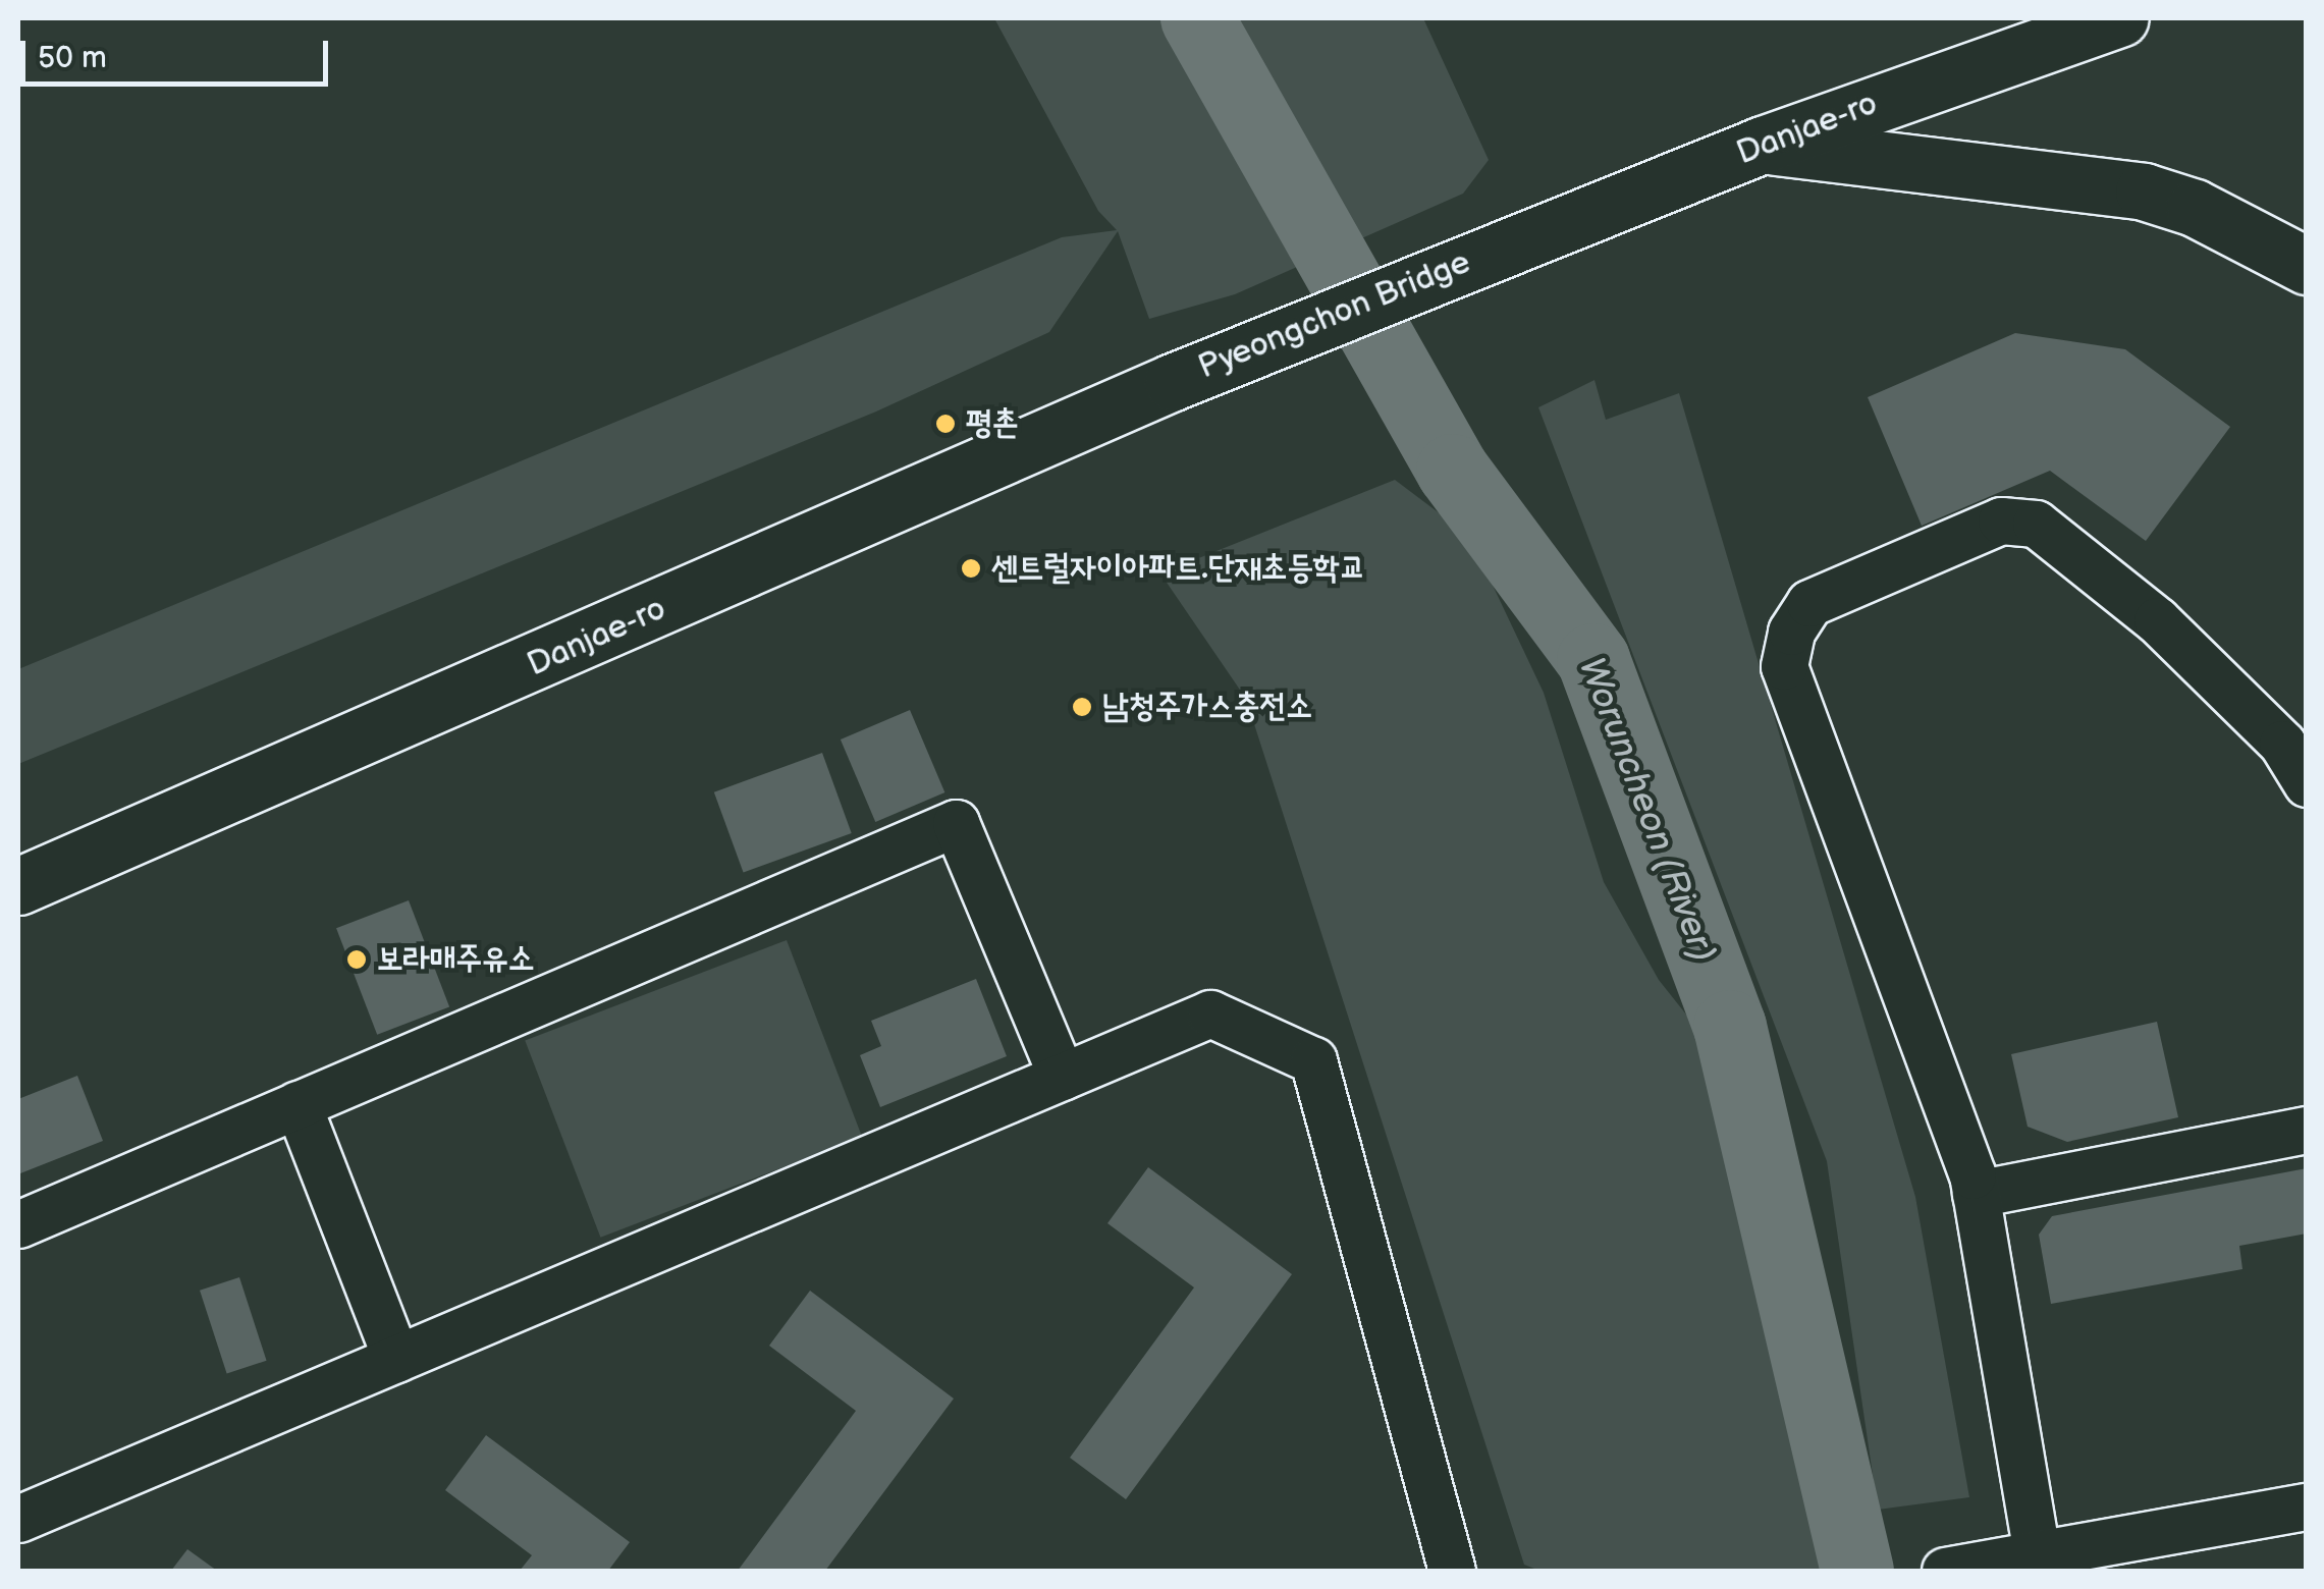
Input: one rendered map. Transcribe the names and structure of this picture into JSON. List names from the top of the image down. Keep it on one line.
{"streets":{"street":["Danjae-ro","Pyeongchon Bridge"]},"crossings":[["Danjae-ro","Pyeongchon Bridge"]],"water":["Woruncheon (River)"],"places":["평촌","센트럴자이아파트.단재초등학교","남청주가스충전소","보라매주유소"],"scale_bar":"50 m"}
